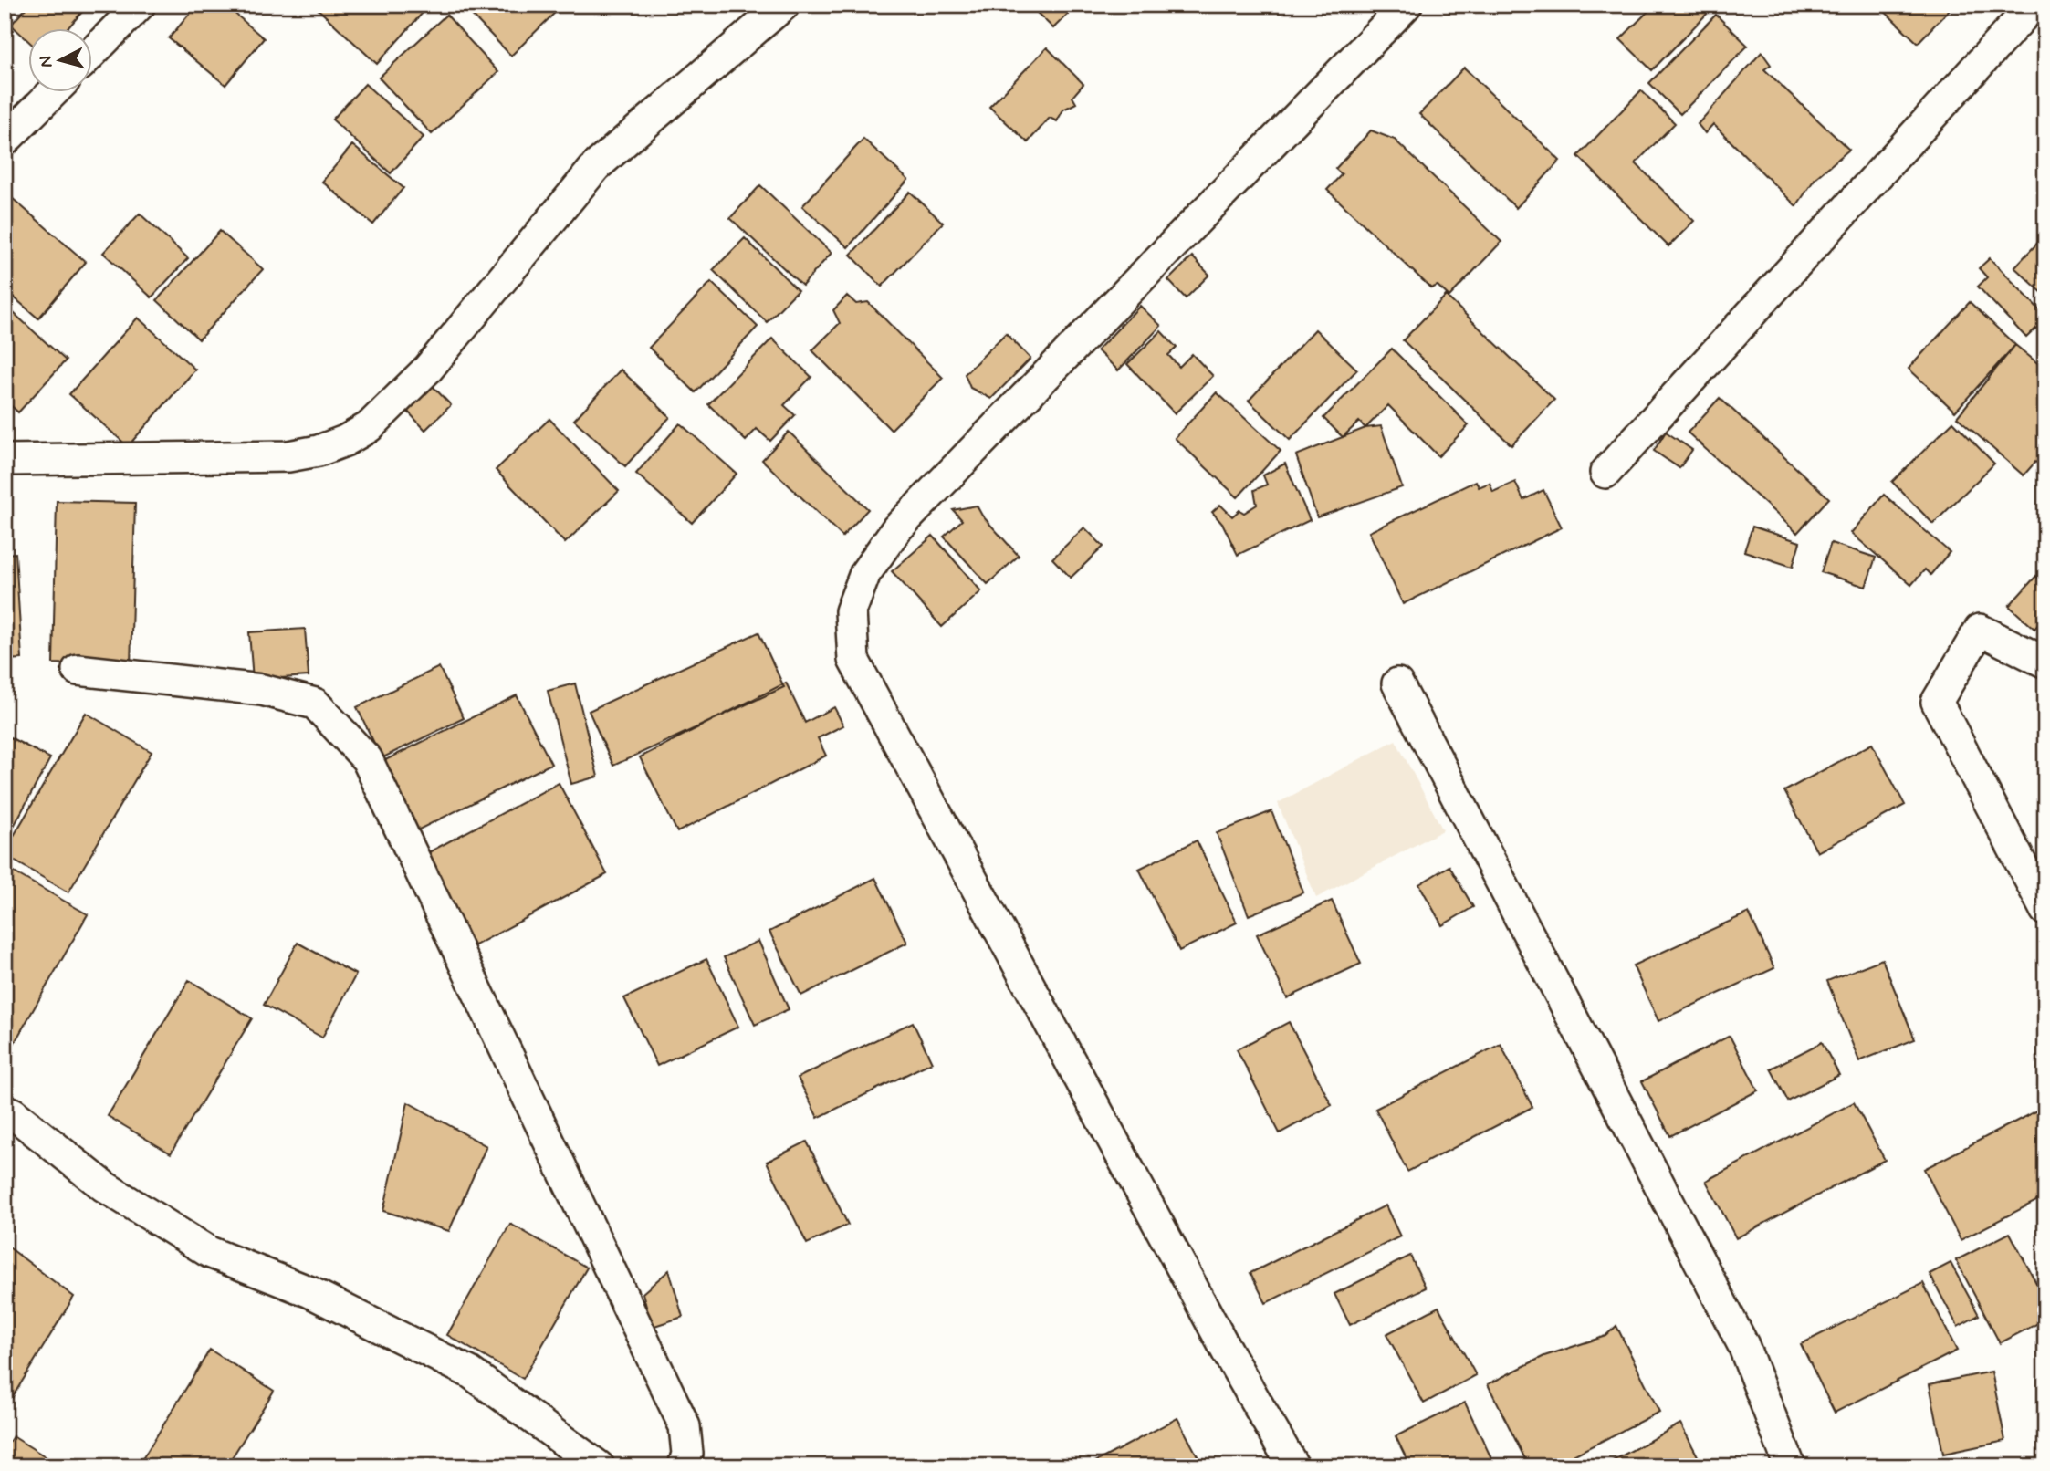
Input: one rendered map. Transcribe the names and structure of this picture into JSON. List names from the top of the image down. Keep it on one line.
{"north":"left"}
